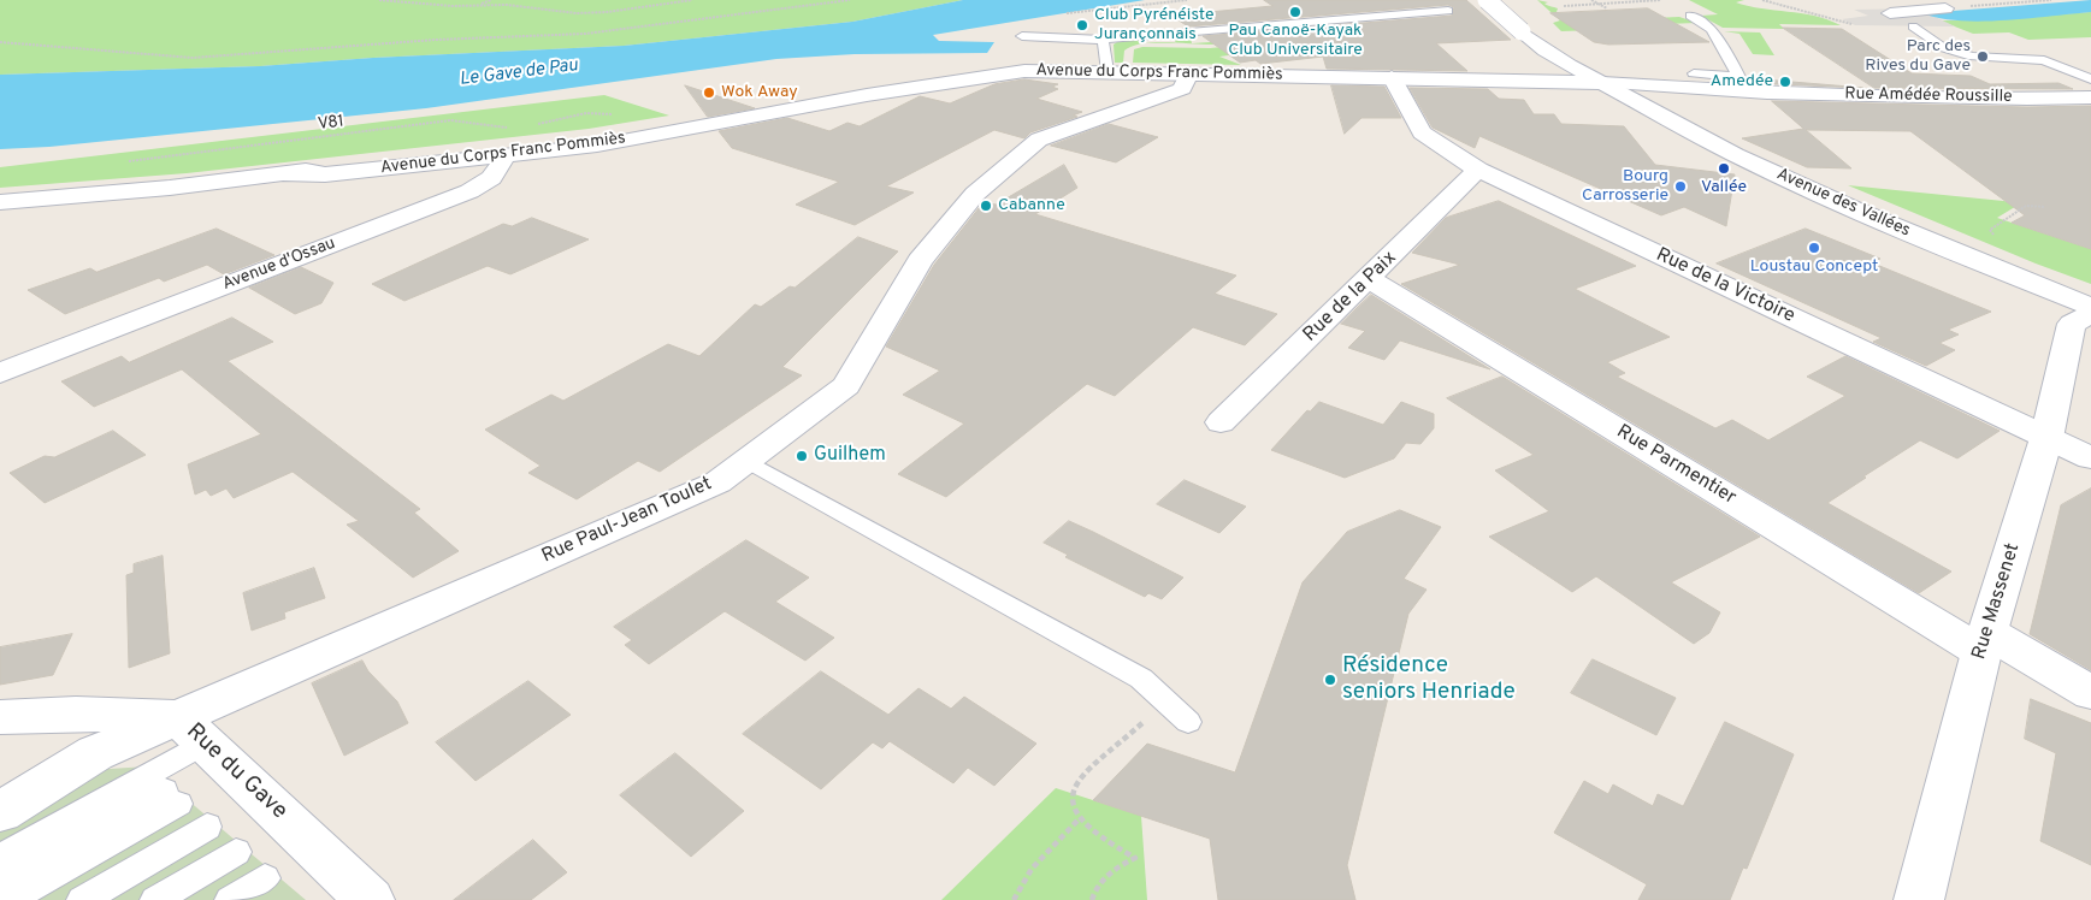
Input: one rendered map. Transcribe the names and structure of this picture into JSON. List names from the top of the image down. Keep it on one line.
{"streets":{"street":["Avenue du Corps Franc Pommiès","Rue Amédée Roussille","Avenue des Vallées","Avenue d'Ossau","Rue de la Victoire","Rue de la Paix","Rue Parmentier","Rue Paul-Jean Toulet","Rue Massenet","Rue du Gave"],"path":["V81"]},"crossings":[["Avenue du Corps Franc Pommiès","Rue Amédée Roussille"],["Avenue du Corps Franc Pommiès","Avenue des Vallées"],["Avenue du Corps Franc Pommiès","Avenue d'Ossau"],["Avenue du Corps Franc Pommiès","Rue de la Victoire"],["Avenue du Corps Franc Pommiès","Rue Paul-Jean Toulet"],["Rue Amédée Roussille","Avenue des Vallées"],["Rue de la Victoire","Rue de la Paix"],["Rue de la Victoire","Rue Massenet"],["Rue de la Paix","Rue Parmentier"],["Rue Parmentier","Rue Massenet"],["Rue Paul-Jean Toulet","Rue du Gave"]],"water":["Le Gave de Pau"],"places":["Pau Canoë-Kayak Club Universitaire","Club Pyrénéiste Jurançonnais","Parc des Rives du Gave","Amedée","Wok Away","Vallée","Bourg Carrosserie","Cabanne","Loustau Concept","Guilhem","Résidence seniors Henriade"]}
